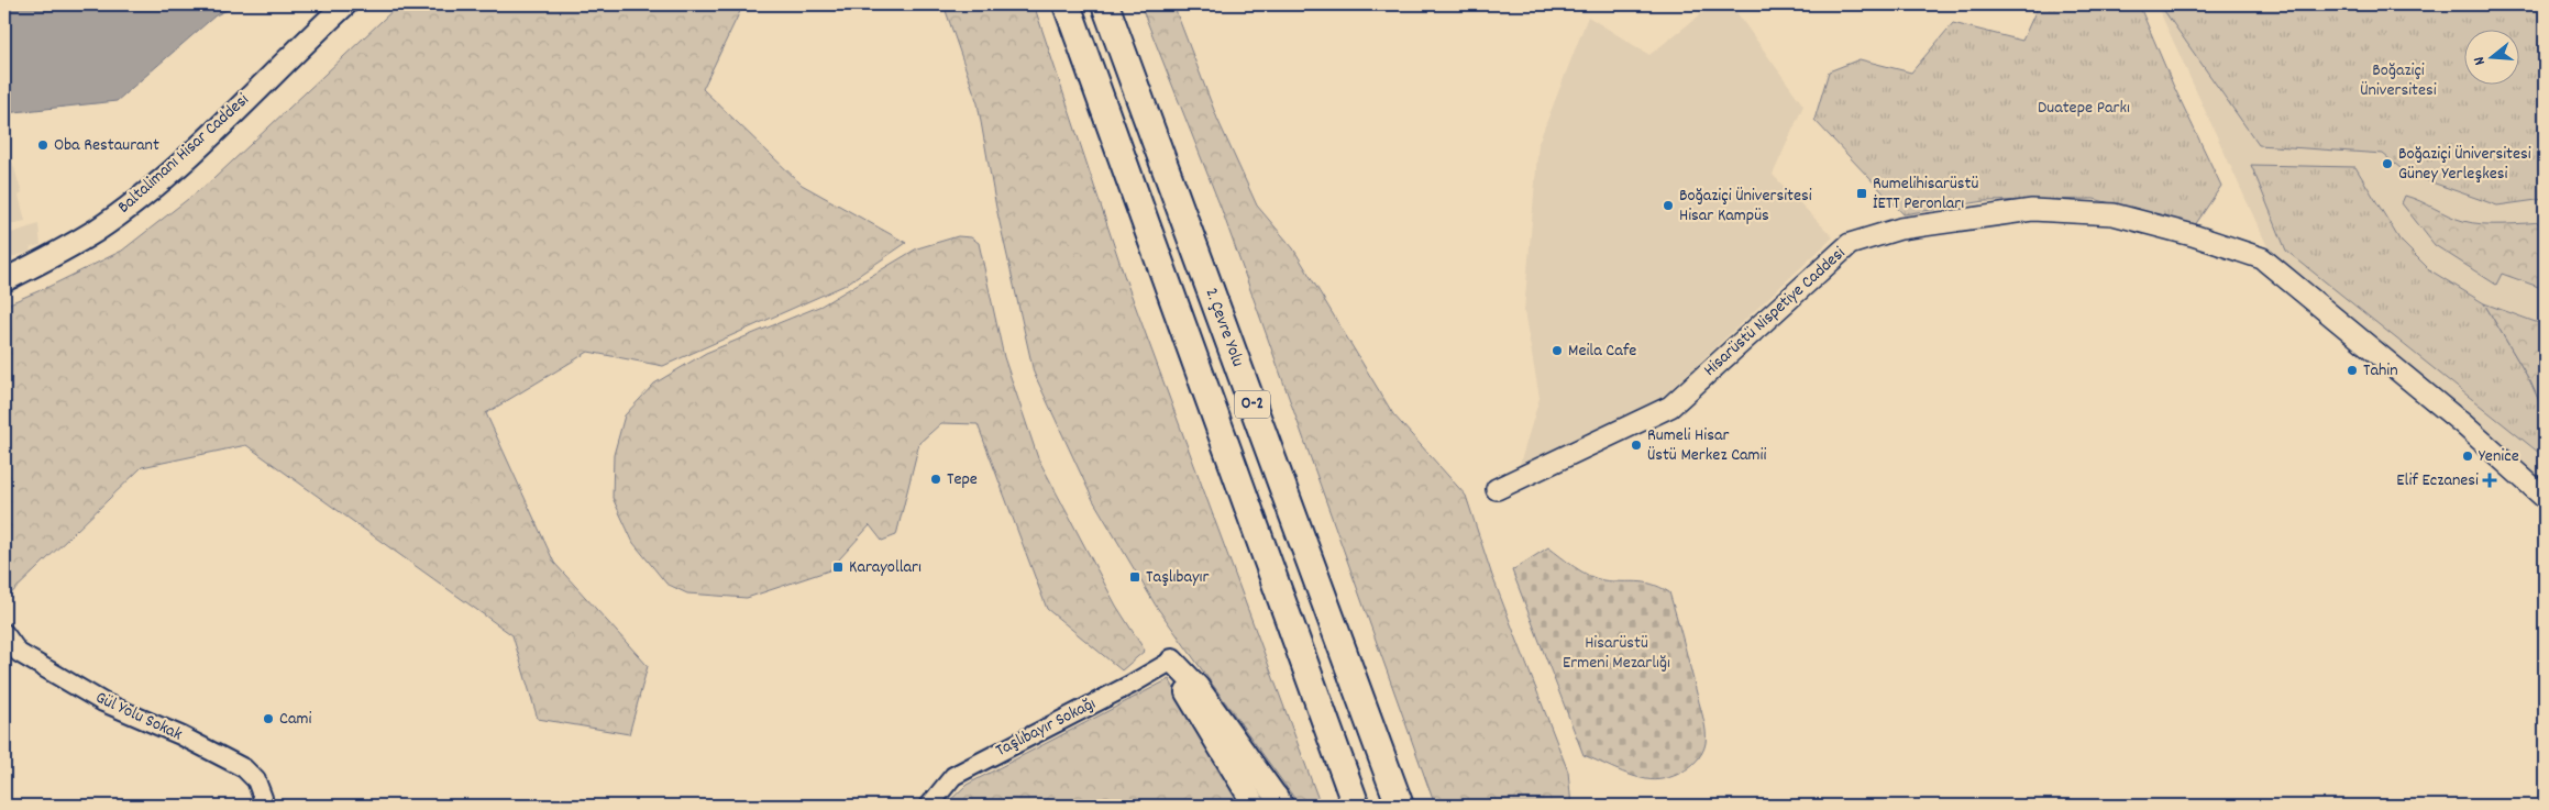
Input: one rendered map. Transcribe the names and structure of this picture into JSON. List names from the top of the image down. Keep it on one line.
{"streets":{"highway":["2. Çevre Yolu","O-2"],"main road":["Baltalimanı Hisar Caddesi","Hisarüstü Nispetiye Caddesi"],"street":["Gül Yolu Sokak","Taşlıbayır Sokağı"]},"parks":["Boğaziçi Üniversitesi","Duatepe Parkı","Hisarüstü Ermeni Mezarlığı"],"places":{"other":["Oba Restaurant","Boğaziçi Üniversitesi Güney Yerleşkesi","Boğaziçi Üniversitesi Hisar Kampüs","Meila Cafe","Tahin","Rumeli Hisar Üstü Merkez Camii","Yenice","Tepe","Cami"],"transit":["Rumelihisarüstü İETT Peronları","Karayolları","Taşlıbayır"],"health":["Elif Eczanesi"]},"north":"left"}
